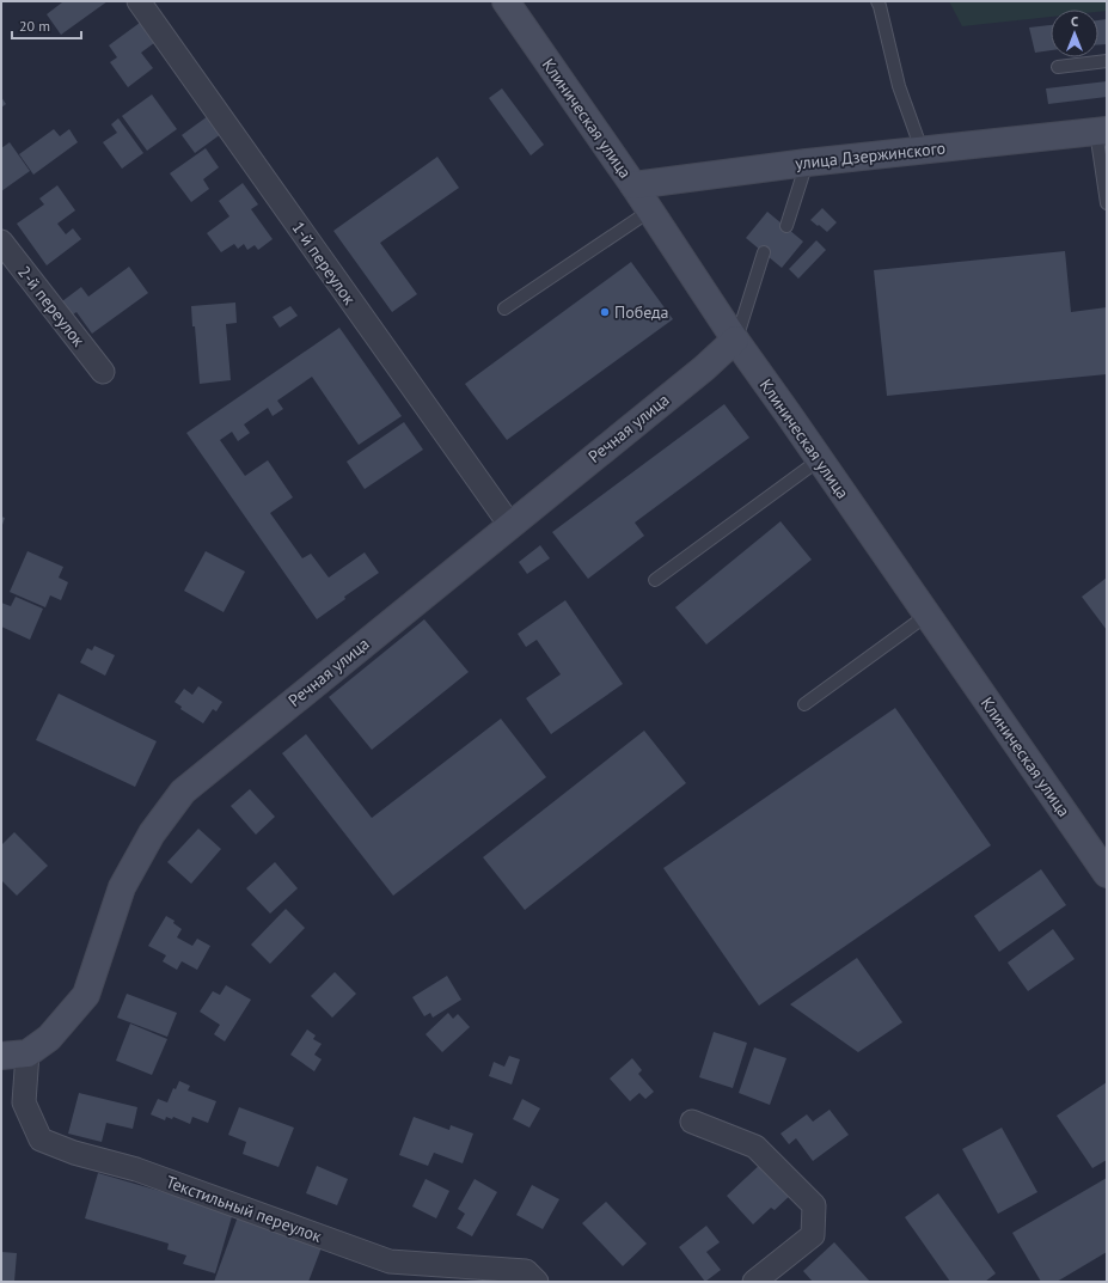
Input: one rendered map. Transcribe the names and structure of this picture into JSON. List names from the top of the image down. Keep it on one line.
{"streets":{"street":["Клиническая улица","улица Дзержинского","1-й переулок","2-й переулок","Речная улица","Текстильный переулок"]},"crossings":[["Клиническая улица","улица Дзержинского"],["Клиническая улица","Речная улица"],["1-й переулок","Речная улица"],["Речная улица","Текстильный переулок"]],"places":["Победа"],"scale_bar":"20 m","north":"top"}
